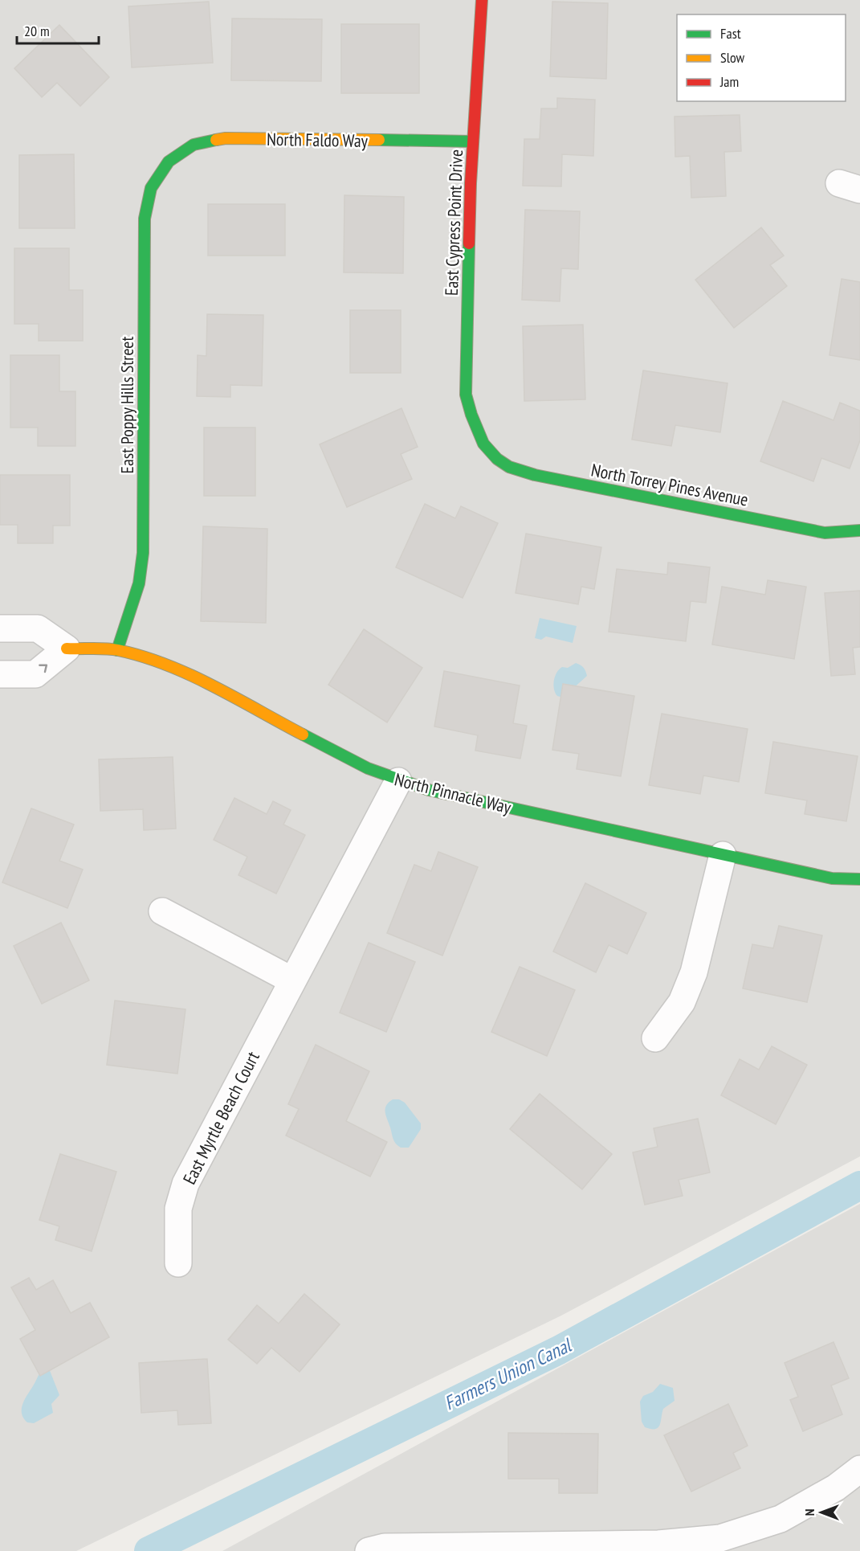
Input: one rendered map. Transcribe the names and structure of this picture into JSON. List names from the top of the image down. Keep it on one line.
{"streets":{"street":["North Faldo Way","East Cypress Point Drive","East Poppy Hills Street","North Torrey Pines Avenue","North Pinnacle Way","East Myrtle Beach Court"]},"crossings":[["North Faldo Way","East Cypress Point Drive"],["North Faldo Way","East Poppy Hills Street"],["East Cypress Point Drive","North Torrey Pines Avenue"],["East Poppy Hills Street","North Pinnacle Way"],["North Pinnacle Way","East Myrtle Beach Court"]],"water":["Farmers Union Canal"],"legend":["Fast","Slow","Jam"],"scale_bar":"20 m","north":"left"}
